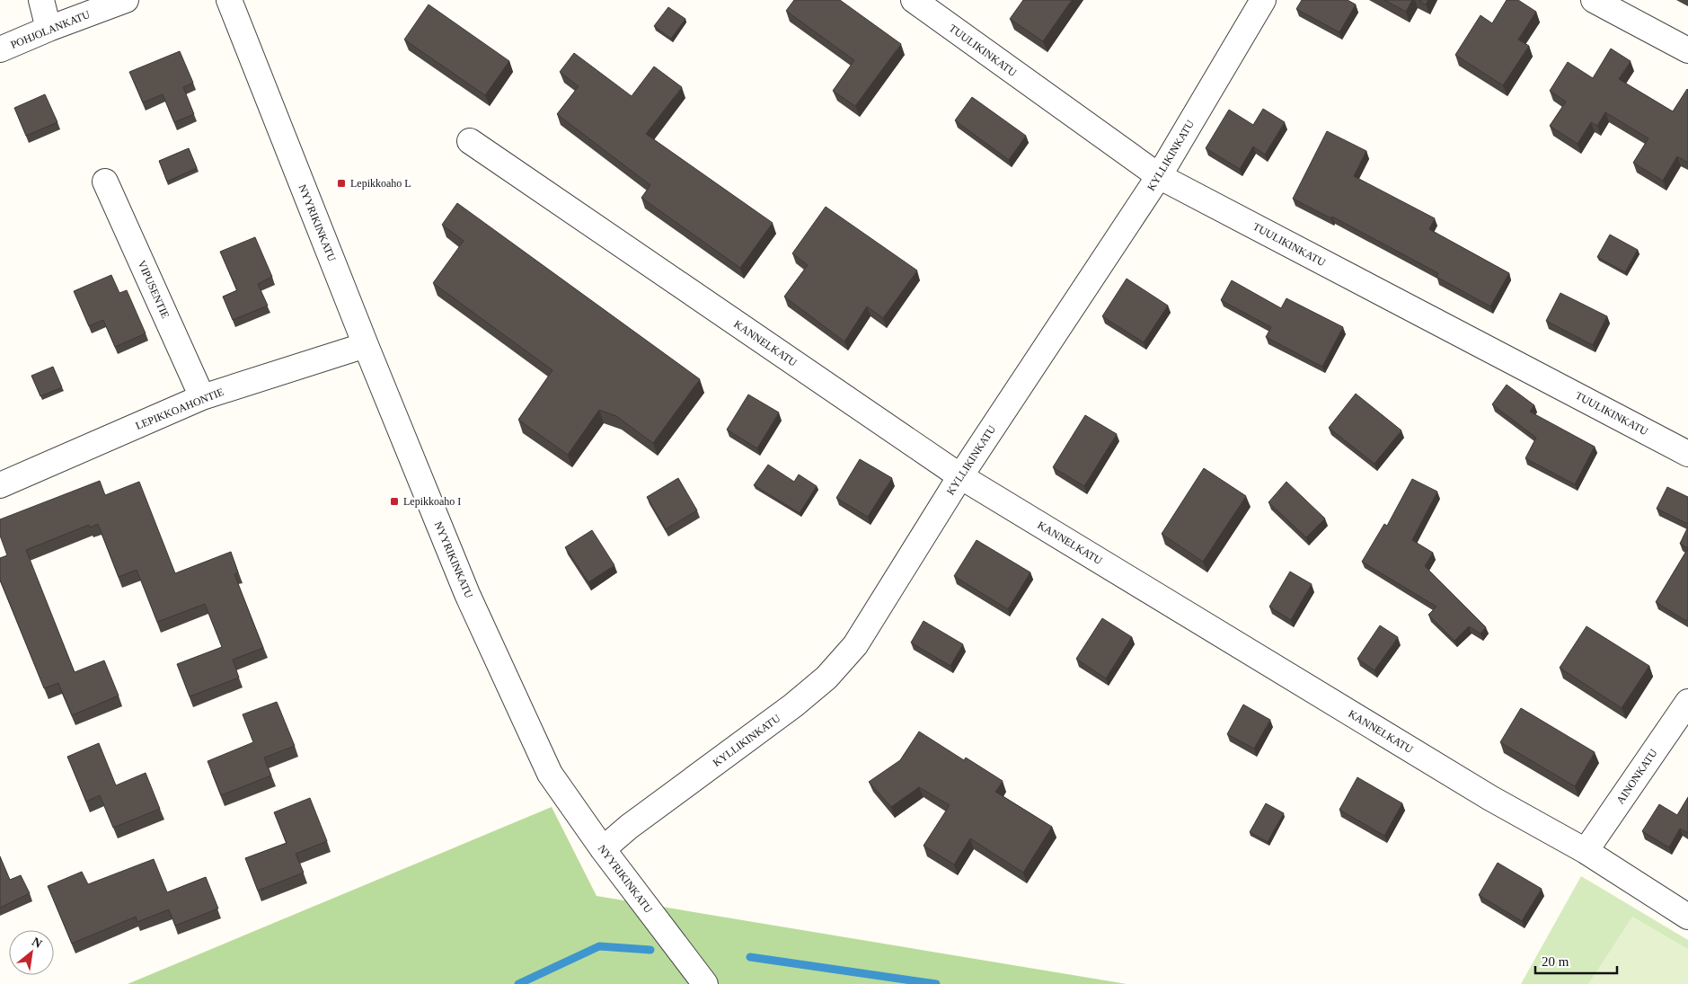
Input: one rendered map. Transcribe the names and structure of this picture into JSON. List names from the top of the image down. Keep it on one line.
{"streets":{"street":["POHJOLANKATU","TUULIKINKATU","KYLLIKINKATU","NYYRIKINKATU","VIPUSENTIE","KANNELKATU","LEPIKKOAHONTIE","AINONKATU"]},"crossings":[["TUULIKINKATU","KYLLIKINKATU"],["KYLLIKINKATU","NYYRIKINKATU"],["KYLLIKINKATU","KANNELKATU"],["NYYRIKINKATU","LEPIKKOAHONTIE"],["VIPUSENTIE","LEPIKKOAHONTIE"],["KANNELKATU","AINONKATU"]],"places":{"transit":["Lepikkoaho L","Lepikkoaho I"]},"scale_bar":"20 m","north":"top right"}
